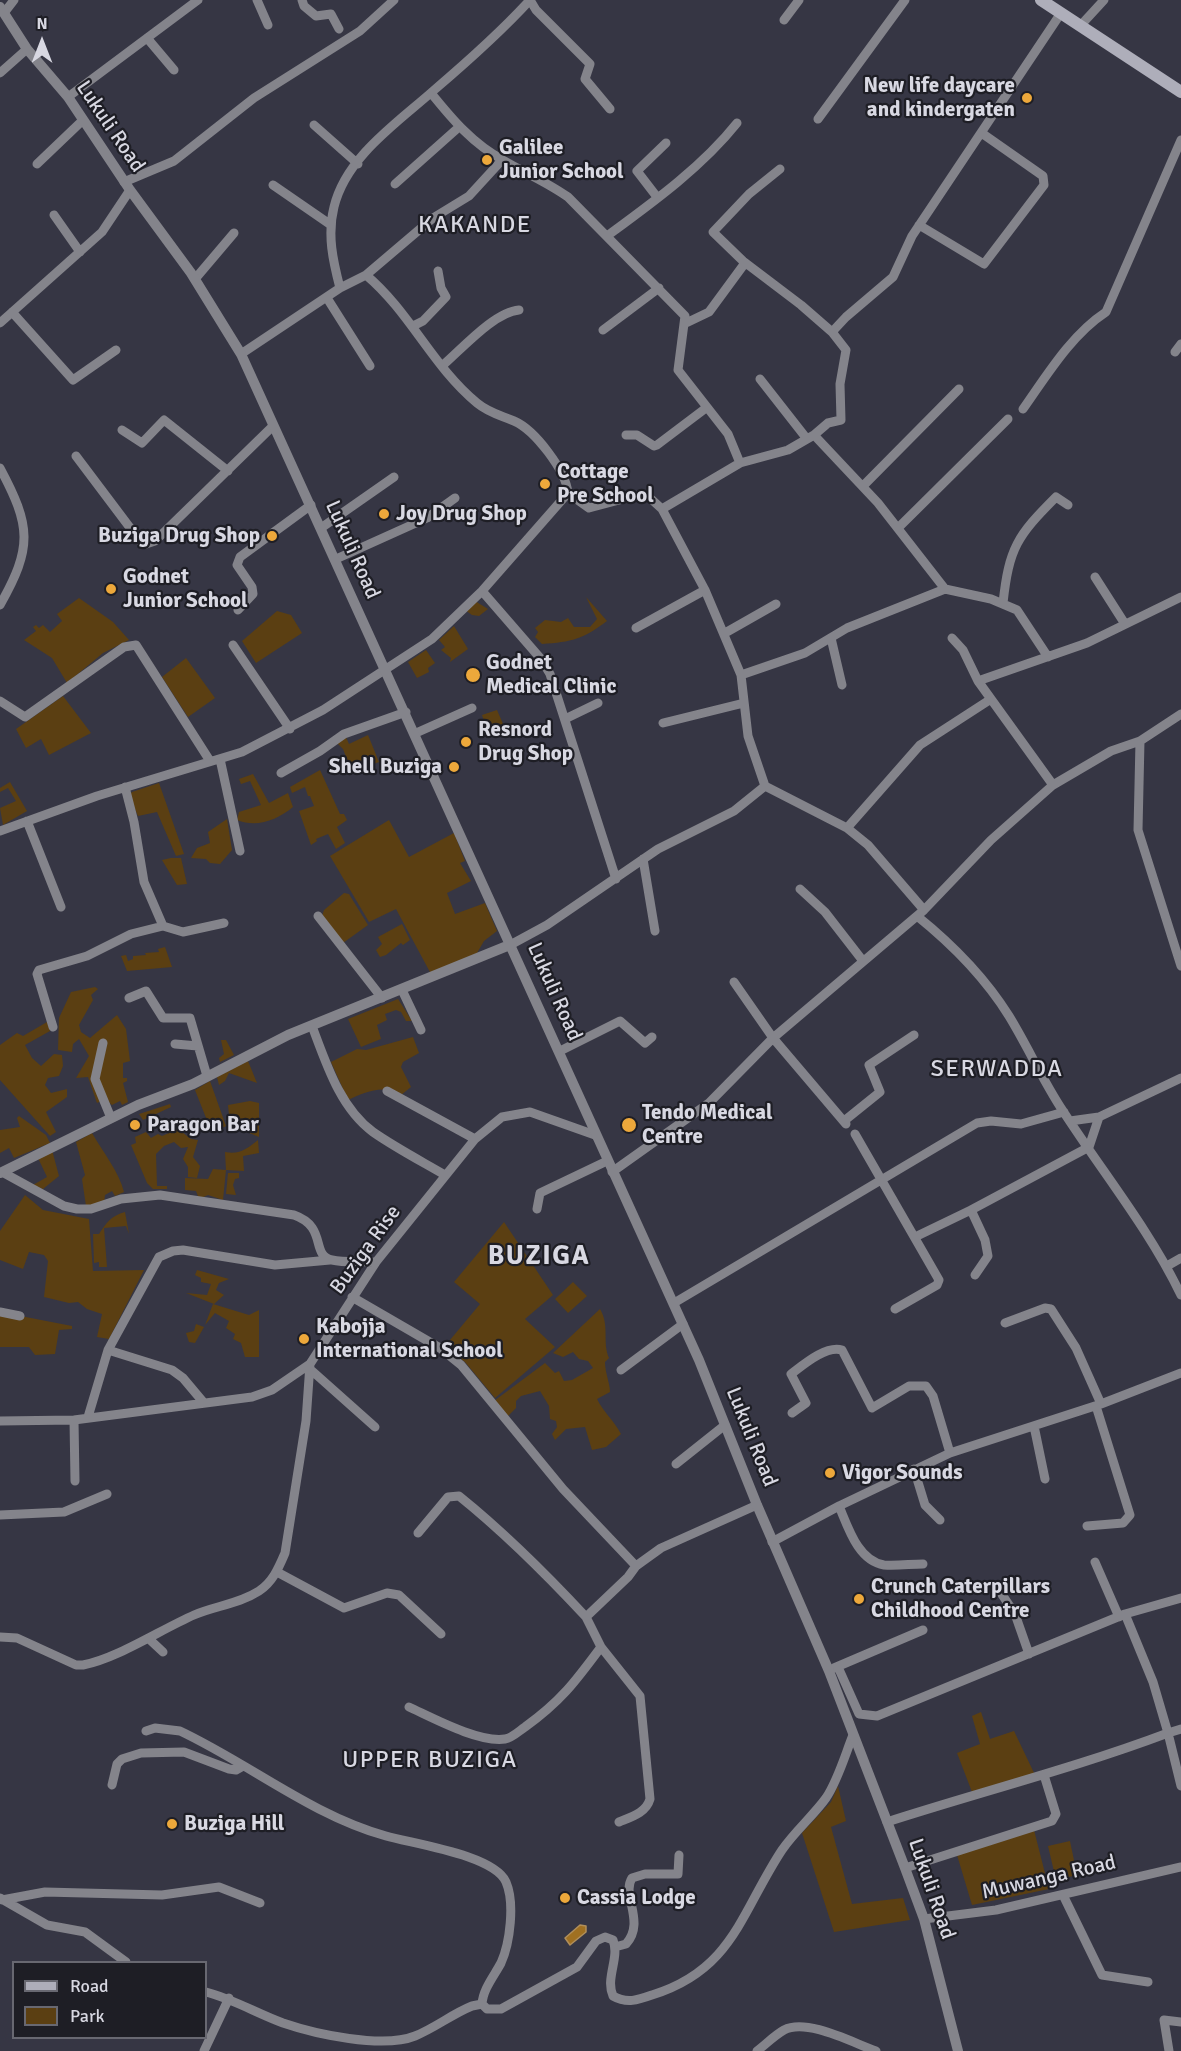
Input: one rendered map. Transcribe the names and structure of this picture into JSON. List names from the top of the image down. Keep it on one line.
{"streets":{"street":["Lukuli Road","Buziga Rise","Muwanga Road"]},"crossings":[["Lukuli Road","Buziga Rise"],["Lukuli Road","Muwanga Road"]],"districts":["KAKANDE","SERWADDA","BUZIGA","UPPER BUZIGA"],"places":["New life daycare and kindergaten","Galilee Junior School","Cottage Pre School","Joy Drug Shop","Buziga Drug Shop","Godnet Junior School","Godnet Medical Clinic","Resnord Drug Shop","Shell Buziga","Paragon Bar","Tendo Medical Centre","Kabojja International School","Vigor Sounds","Crunch Caterpillars Childhood Centre","Buziga Hill","Cassia Lodge"],"legend":["Road","Park"],"north":"top"}
